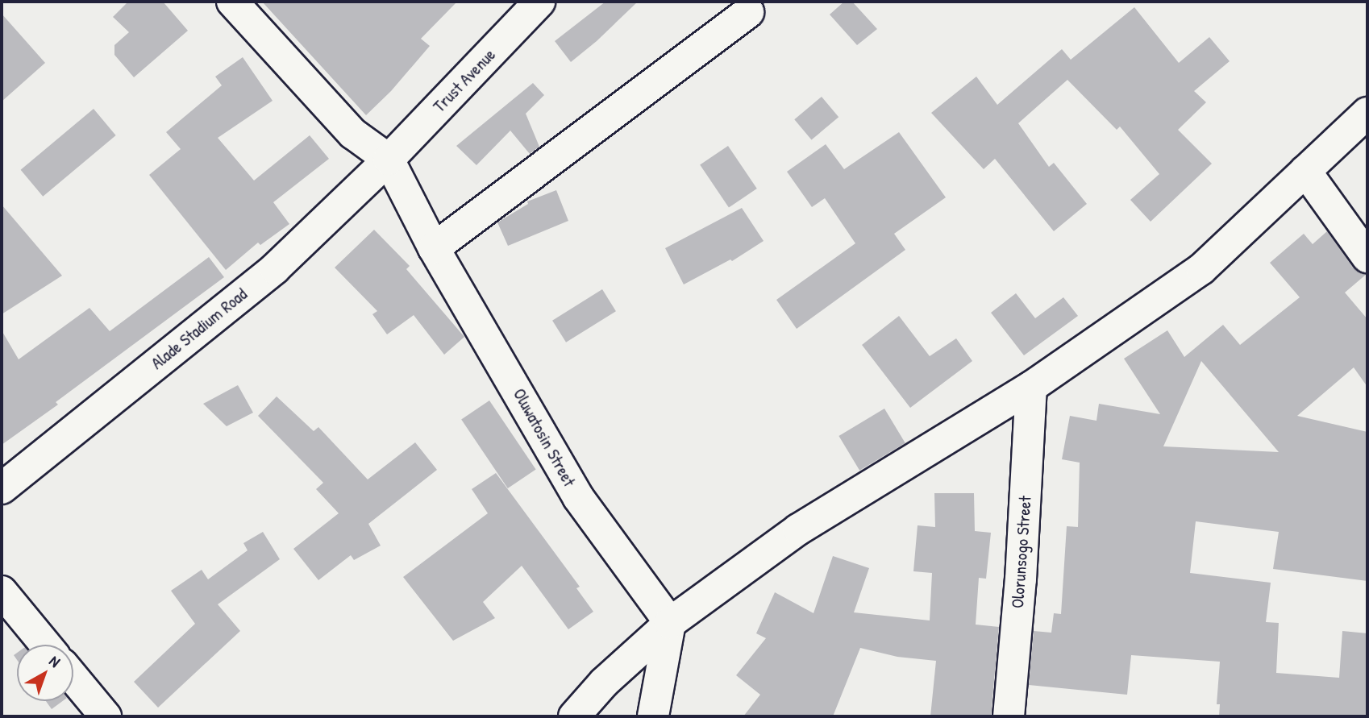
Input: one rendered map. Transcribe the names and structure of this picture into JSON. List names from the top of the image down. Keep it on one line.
{"streets":{"street":["Trust Avenue","Alade Stadium Road","Oluwatosin Street","Olorunsogo Street"]},"crossings":[["Trust Avenue","Alade Stadium Road"],["Trust Avenue","Oluwatosin Street"],["Alade Stadium Road","Oluwatosin Street"]],"north":"top right"}
